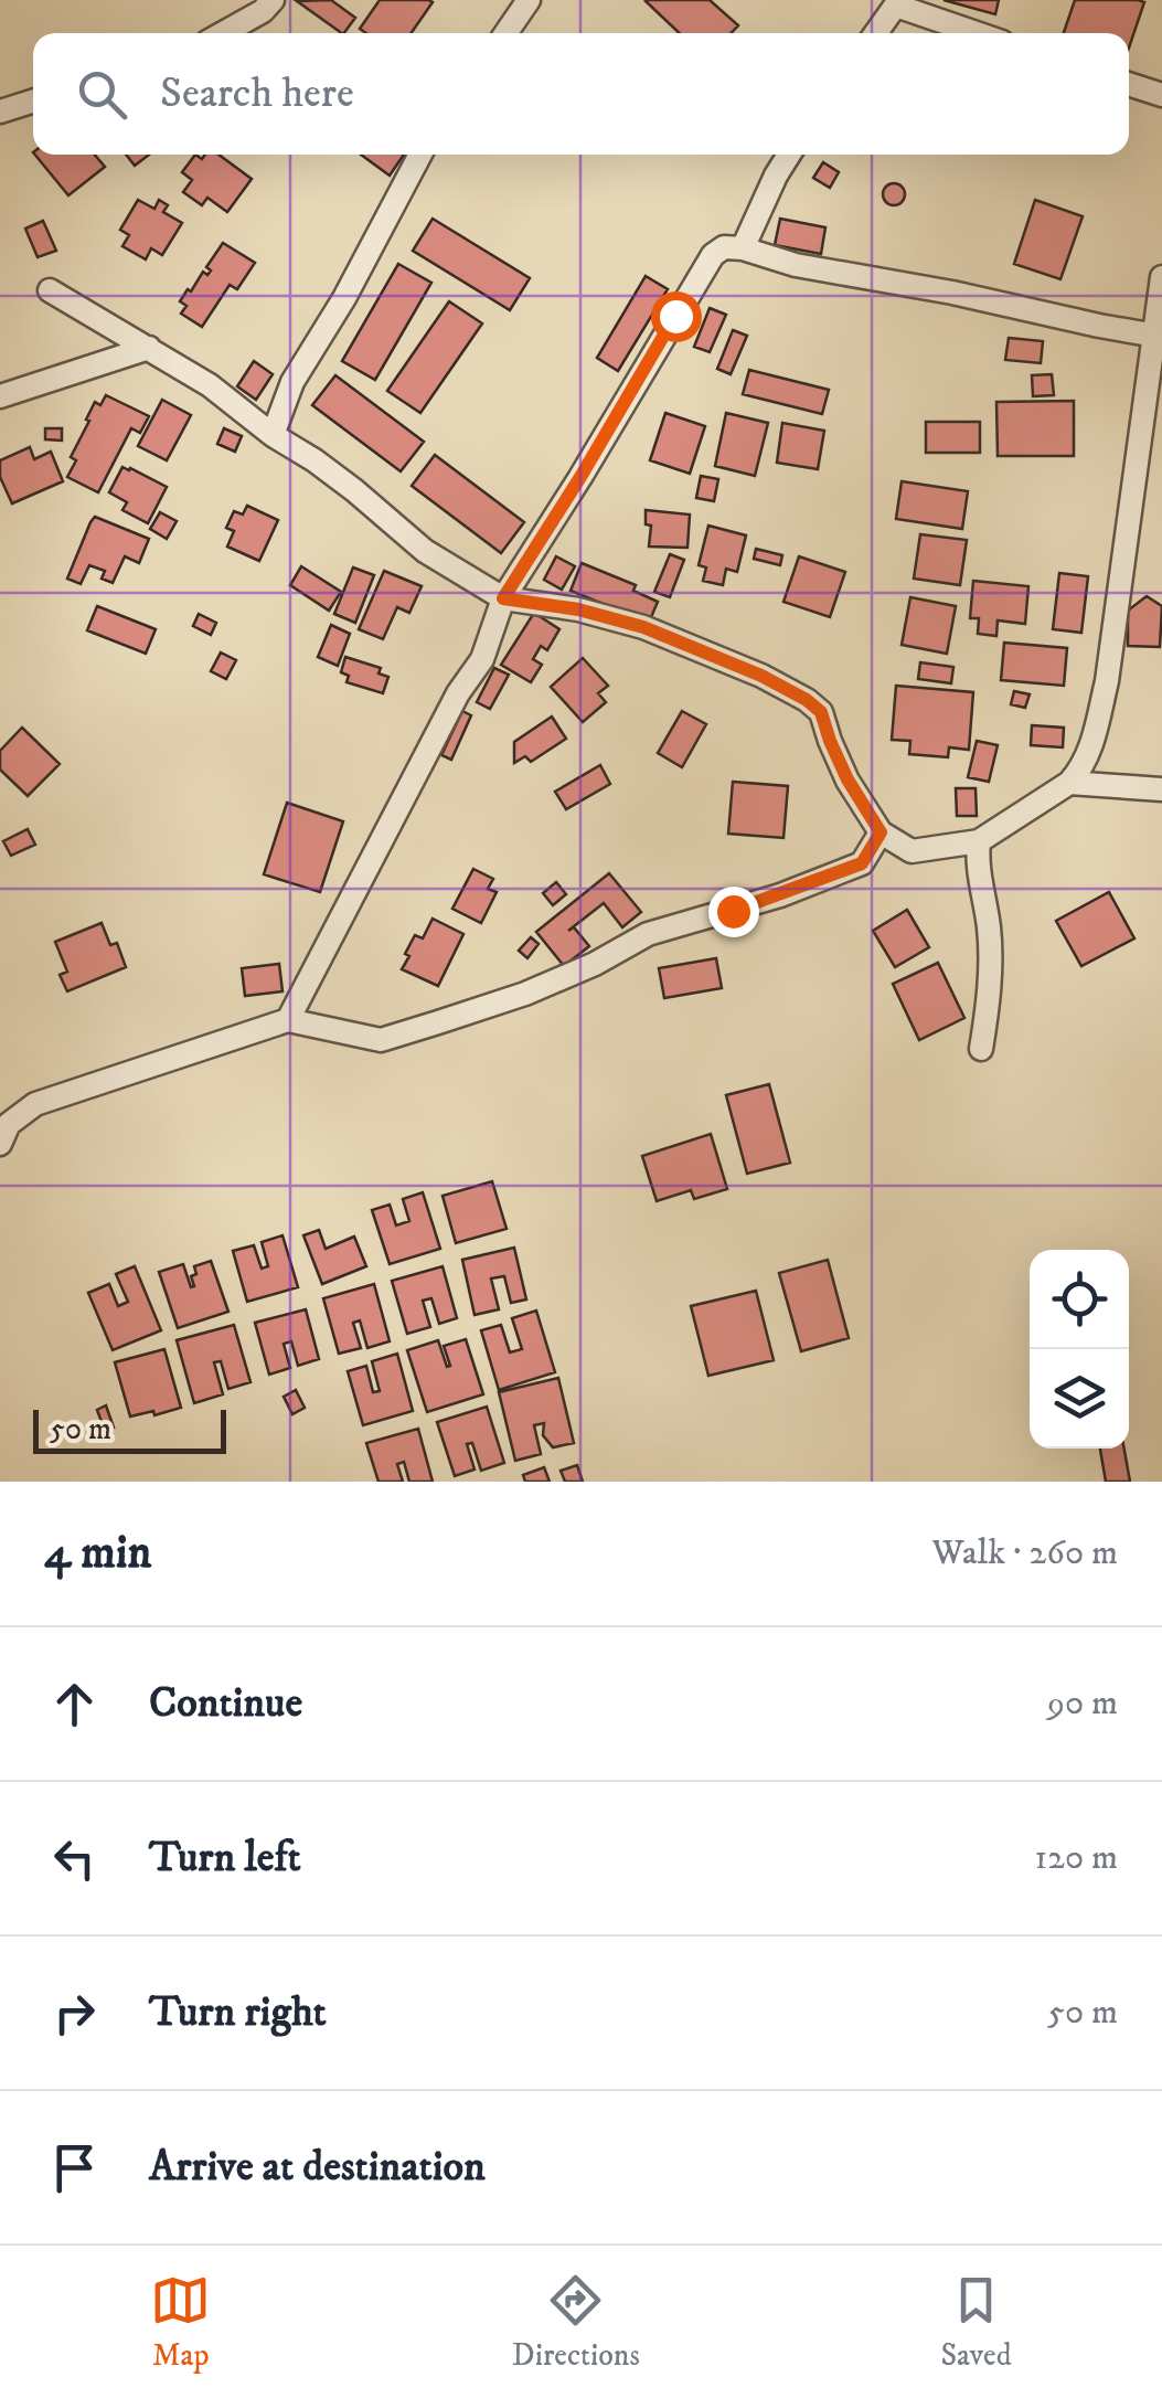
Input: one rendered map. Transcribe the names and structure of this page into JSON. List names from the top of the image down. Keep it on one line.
{"scale_bar":"50 m","page":{"search":"Search here","scale":"50 m","heading":["4 min","Walk · 260 m"],"list":[["Continue","90 m"],["Turn left","120 m"],["Turn right","50 m"],"Arrive at destination"],"nav":["Map","Directions","Saved"]}}
